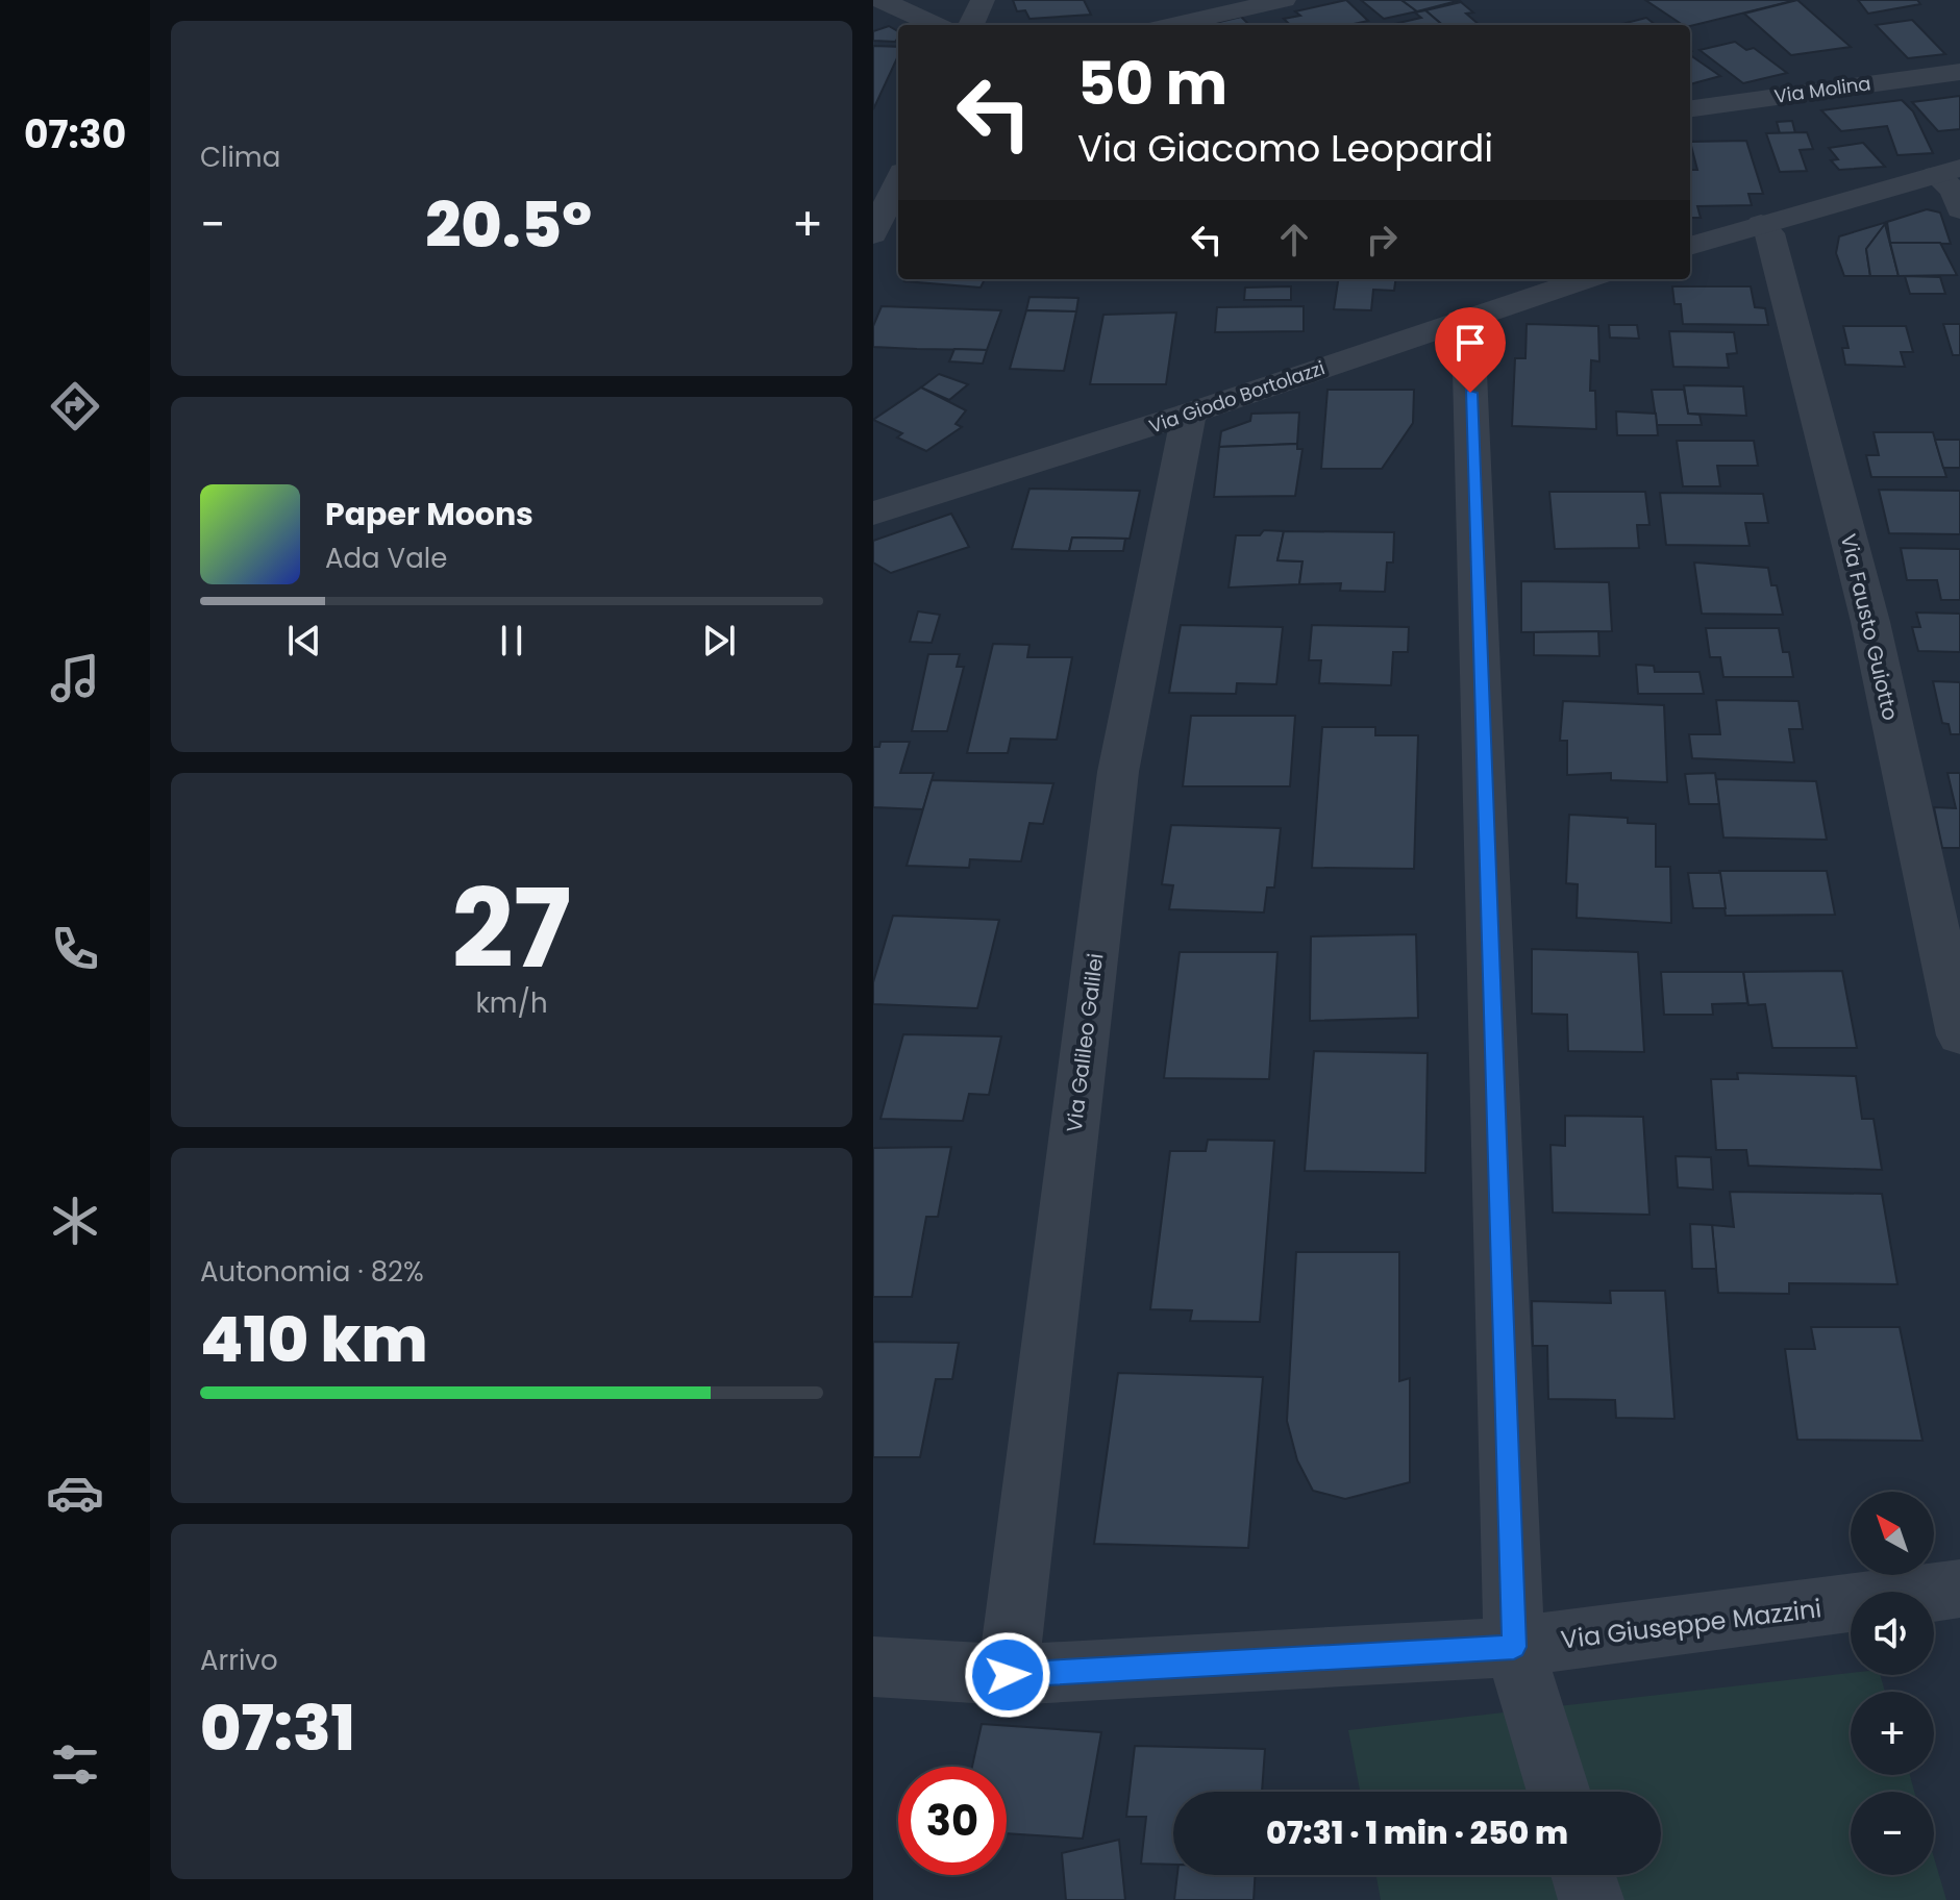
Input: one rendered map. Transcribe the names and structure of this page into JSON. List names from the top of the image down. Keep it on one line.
{"streets":{"street":["Via Molina","Via Giodo Bortolazzi","Via Fausto Guiotto","Via Galileo Galilei","Via Giuseppe Mazzini"]},"crossings":[["Via Giodo Bortolazzi","Via Galileo Galilei"],["Via Galileo Galilei","Via Giuseppe Mazzini"]],"north":"top left","page":{"tabs":"07:30","tile":["Clima",["27","km/h"],["Autonomia · 82%","410 km"],["Arrivo","07:31"]],"turn":["50 m","Via Giacomo Leopardi"],"heat":["−","20.5°","+"],"song":["Paper Moons","Ada Vale"],"map_buttons":["+","−"],"limit":"30","trip":"07:31 · 1 min · 250 m"}}
